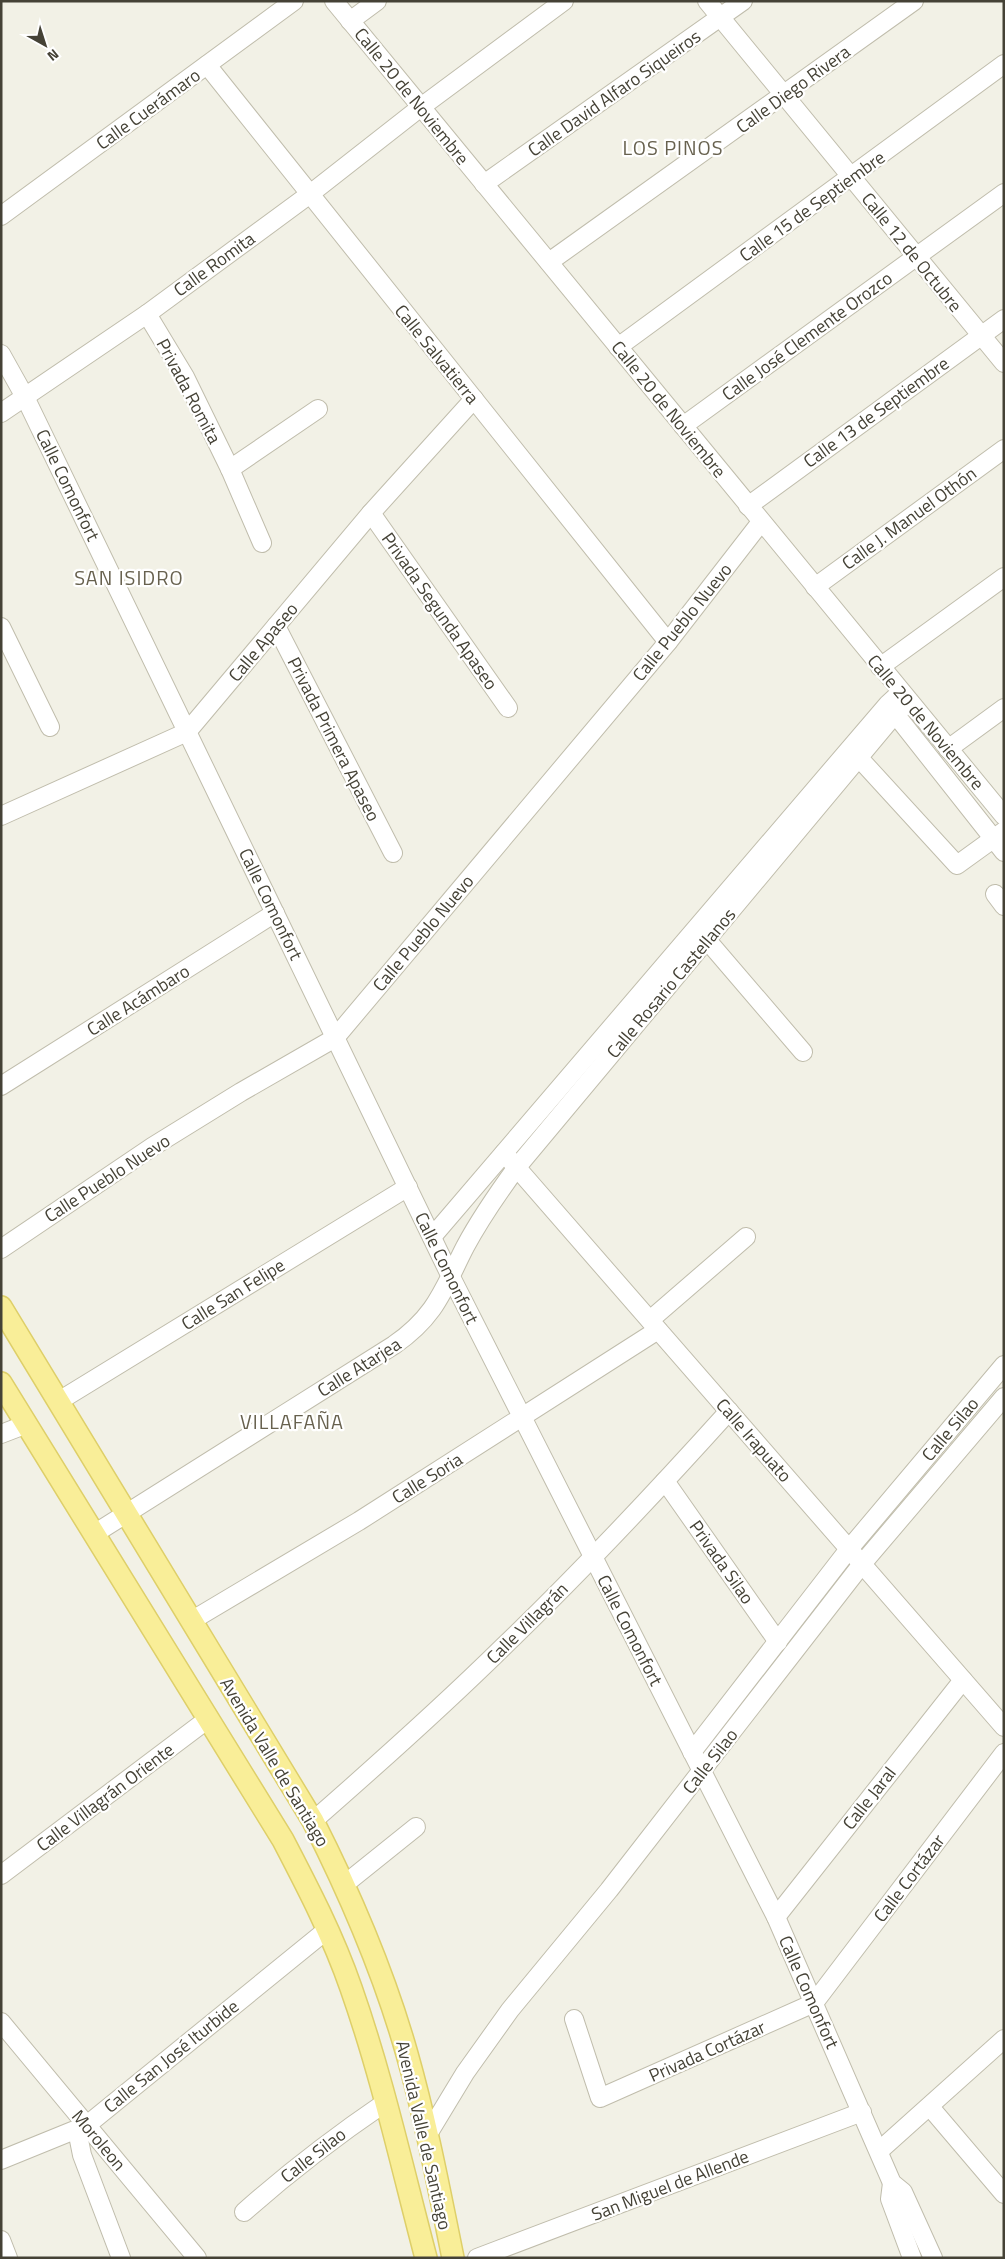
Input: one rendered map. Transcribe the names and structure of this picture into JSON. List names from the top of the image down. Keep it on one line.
{"streets":{"main road":["Avenida Valle de Santiago"],"street":["Calle Diego Rivera","Calle David Alfaro Siqueiros","Calle 20 de Noviembre","Calle Cuerámaro","Calle 15 de Septiembre","Calle 12 de Octubre","Calle Romita","Calle José Clemente Orozco","Calle Salvatierra","Privada Romita","Calle 13 de Septiembre","Calle Comonfort","Calle J. Manuel Othón","Privada Segunda Apaseo","Calle Pueblo Nuevo","Calle Apaseo","Privada Primera Apaseo","Calle Rosario Castellanos","Calle Acámbaro","Calle San Felipe","Calle Atarjea","Calle Silao","Calle Irapuato","Calle Soria","Privada Silao","Calle Villagrán","Calle Villagrán Oriente","Calle Jaral","Calle Cortázar","Privada Cortázar","Calle San José Iturbide","Moroleon","San Miguel de Allende"]},"crossings":[["Calle Diego Rivera","Calle 20 de Noviembre"],["Calle Diego Rivera","Calle 12 de Octubre"],["Calle David Alfaro Siqueiros","Calle 20 de Noviembre"],["Calle David Alfaro Siqueiros","Calle 12 de Octubre"],["Calle 20 de Noviembre","Calle 15 de Septiembre"],["Calle 20 de Noviembre","Calle Romita"],["Calle 20 de Noviembre","Calle José Clemente Orozco"],["Calle 20 de Noviembre","Calle 13 de Septiembre"],["Calle 20 de Noviembre","Calle J. Manuel Othón"],["Calle 20 de Noviembre","Calle Pueblo Nuevo"],["Calle 20 de Noviembre","Calle Rosario Castellanos"],["Calle Cuerámaro","Calle Salvatierra"],["Calle 15 de Septiembre","Calle 12 de Octubre"],["Calle 12 de Octubre","Calle José Clemente Orozco"],["Calle 12 de Octubre","Calle 13 de Septiembre"],["Calle Romita","Calle Salvatierra"],["Calle Romita","Privada Romita"],["Calle Romita","Calle Comonfort"],["Calle Salvatierra","Calle Pueblo Nuevo"],["Calle Salvatierra","Calle Apaseo"],["Calle Comonfort","Calle Pueblo Nuevo"],["Calle Comonfort","Calle Apaseo"],["Calle Comonfort","Calle Rosario Castellanos"],["Calle Comonfort","Calle Acámbaro"],["Calle Comonfort","Calle San Felipe"],["Calle Comonfort","Calle Atarjea"],["Calle Comonfort","Calle Silao"],["Calle Comonfort","Calle Soria"],["Calle Comonfort","Calle Villagrán"],["Calle Comonfort","Calle Jaral"],["Calle Comonfort","Calle Cortázar"],["Calle Comonfort","Privada Cortázar"],["Calle Comonfort","San Miguel de Allende"],["Privada Segunda Apaseo","Calle Apaseo"],["Calle Apaseo","Privada Primera Apaseo"],["Calle Rosario Castellanos","Calle Atarjea"],["Calle Rosario Castellanos","Calle Irapuato"],["Calle San Felipe","Avenida Valle de Santiago"],["Calle Atarjea","Avenida Valle de Santiago"],["Calle Silao","Calle Irapuato"],["Calle Silao","Privada Silao"],["Calle Silao","Avenida Valle de Santiago"],["Calle Irapuato","Calle Soria"],["Calle Irapuato","Calle Villagrán"],["Calle Irapuato","Calle Jaral"],["Calle Soria","Avenida Valle de Santiago"],["Privada Silao","Calle Villagrán"],["Calle Villagrán","Avenida Valle de Santiago"],["Avenida Valle de Santiago","Calle Villagrán Oriente"],["Avenida Valle de Santiago","Calle San José Iturbide"],["Calle Cortázar","Privada Cortázar"],["Calle San José Iturbide","Moroleon"]],"districts":["LOS PINOS","SAN ISIDRO","VILLAFAÑA"],"north":"bottom right"}
